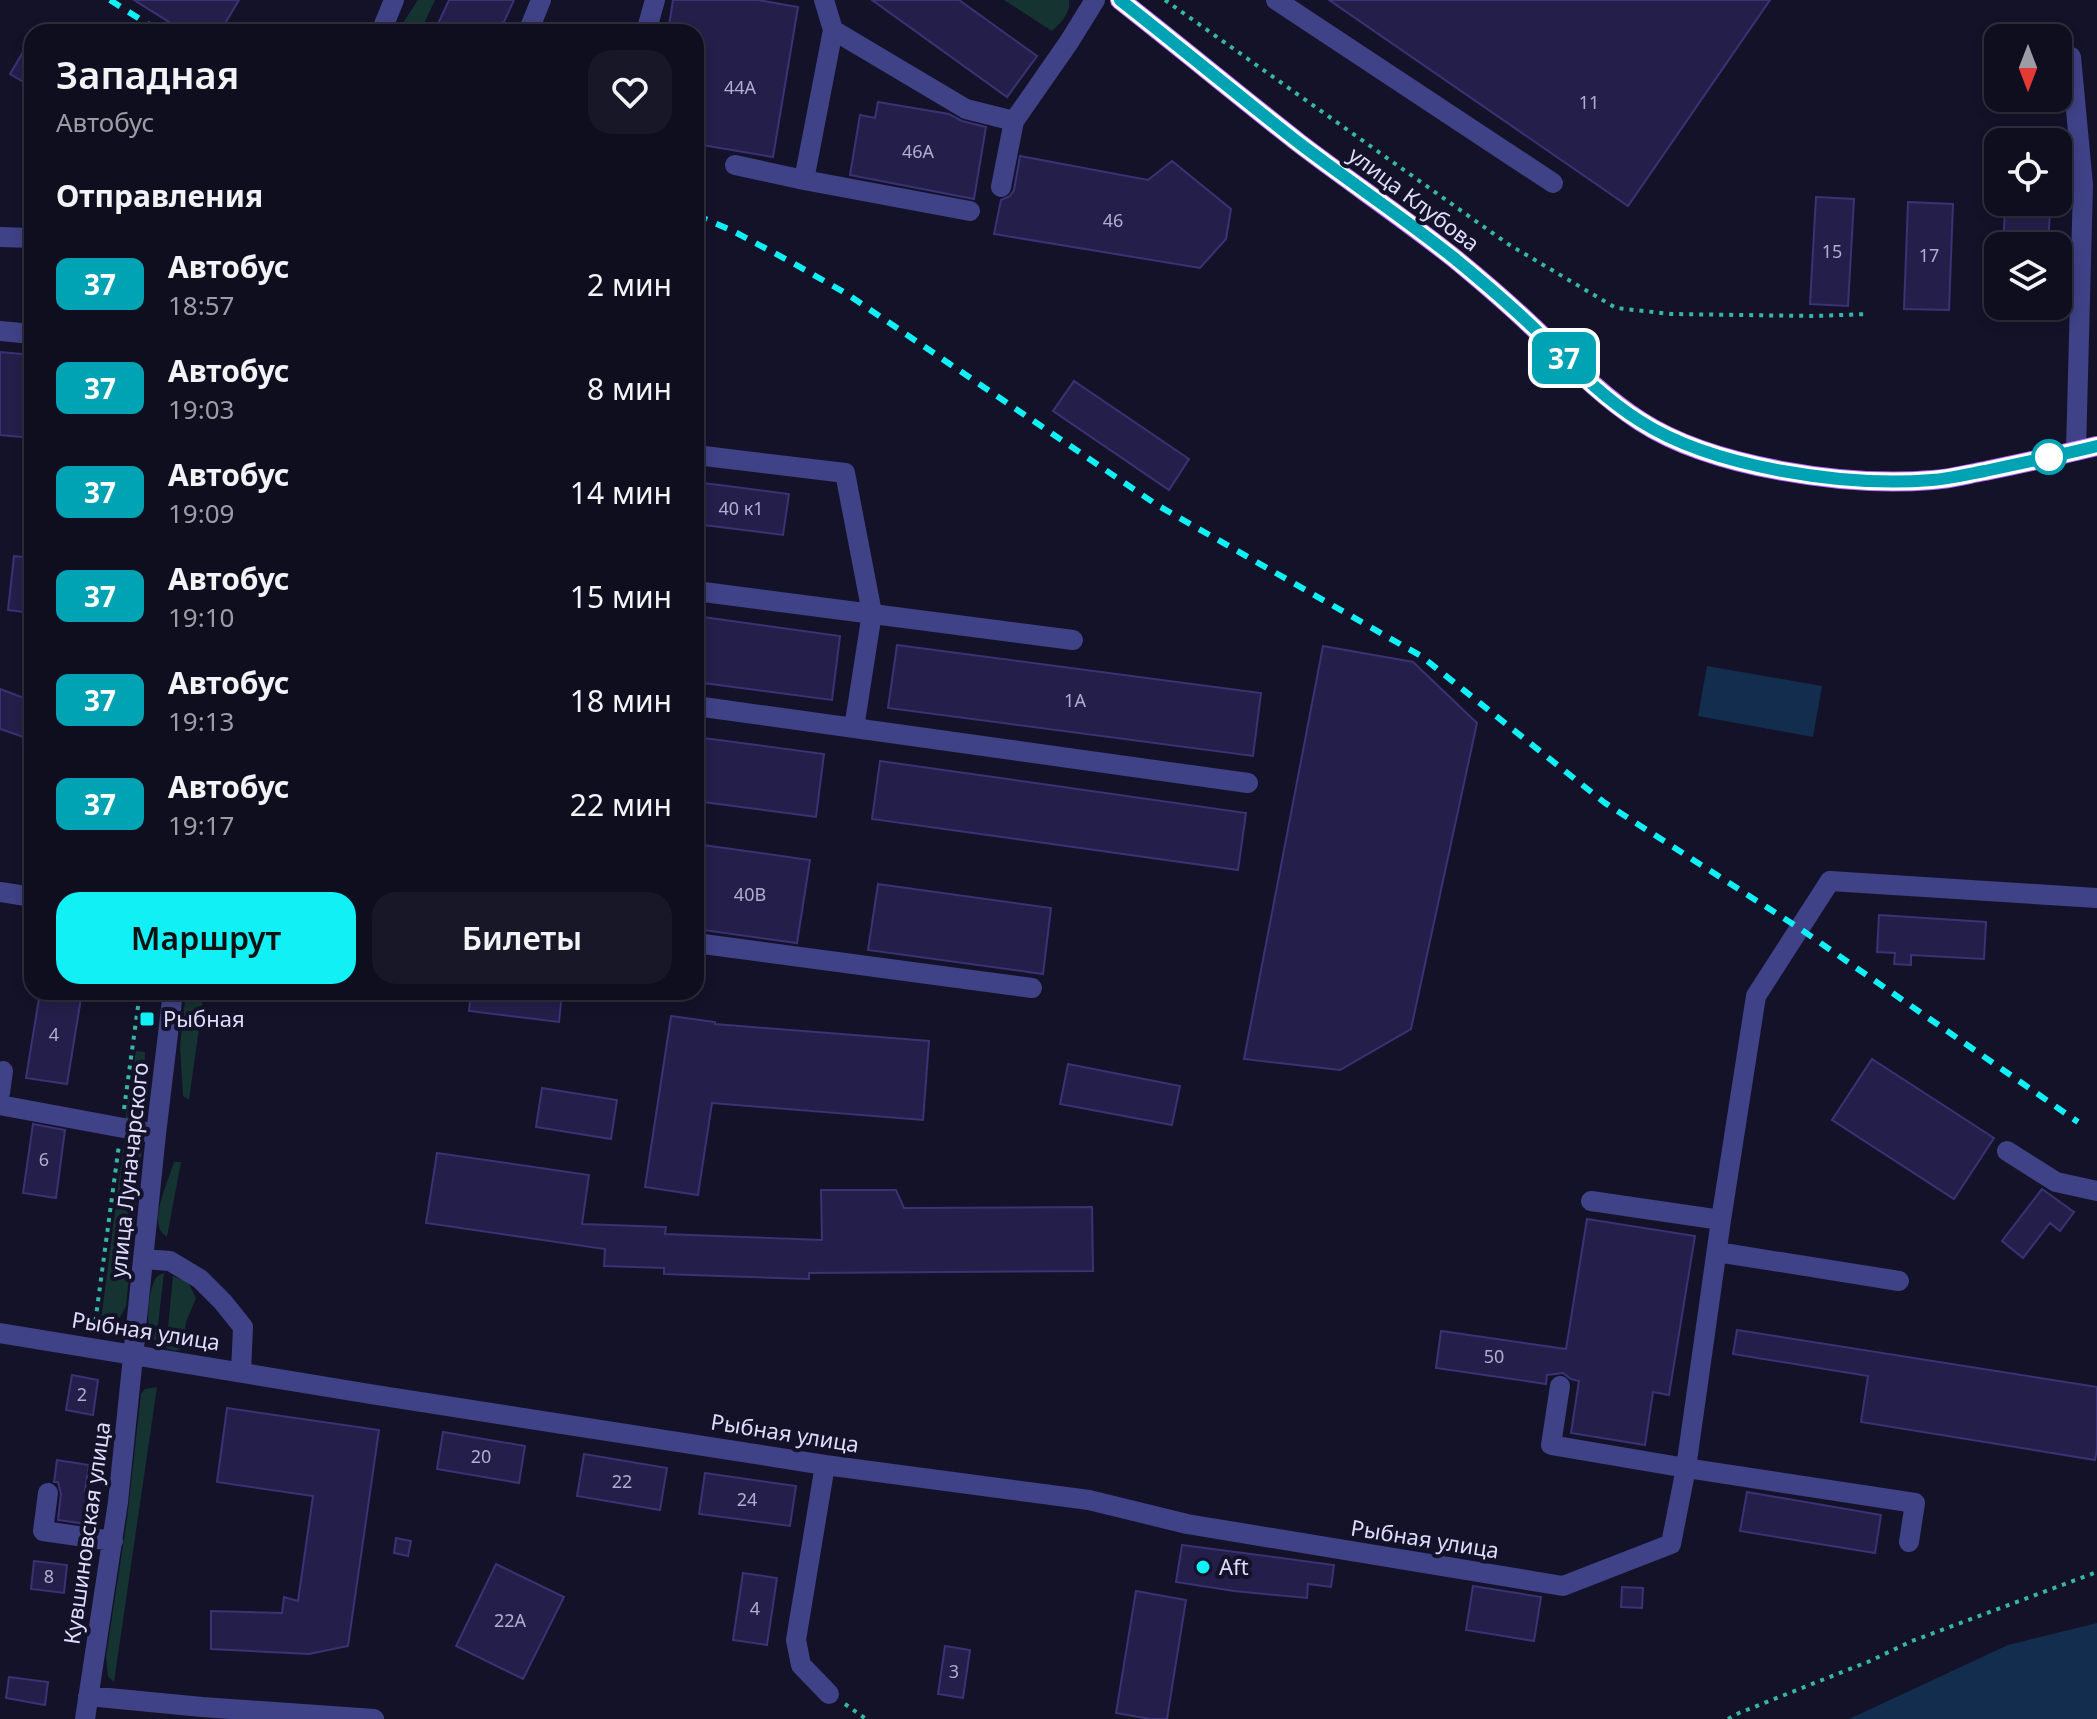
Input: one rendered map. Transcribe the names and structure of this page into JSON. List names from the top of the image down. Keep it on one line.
{"streets":{"main road":["улица Клубова"],"street":["улица Луначарского","Рыбная улица","Кувшиновская улица"]},"crossings":[["улица Луначарского","Рыбная улица"],["улица Луначарского","Кувшиновская улица"],["Рыбная улица","Кувшиновская улица"]],"places":{"transit":["Рыбная"],"other":["Aft"]},"lines":["bus line 37"],"house_numbers":["44А","11","46А","46","15","17","40 к1","1А","40В","4","6","50","2","20","22","24","8","4","22А","3"],"north":"bottom","page":{"on_map":"37","heading":[["Западная","Автобус"],"Отправления"],"list":[{"mark":"37","name":"Автобус","note":"18:57","value":"2 мин"},{"mark":"37","name":"Автобус","note":"19:03","value":"8 мин"},{"mark":"37","name":"Автобус","note":"19:09","value":"14 мин"},{"mark":"37","name":"Автобус","note":"19:10","value":"15 мин"},{"mark":"37","name":"Автобус","note":"19:13","value":"18 мин"},{"mark":"37","name":"Автобус","note":"19:17","value":"22 мин"}],"buttons":["Маршрут","Билеты"]}}
